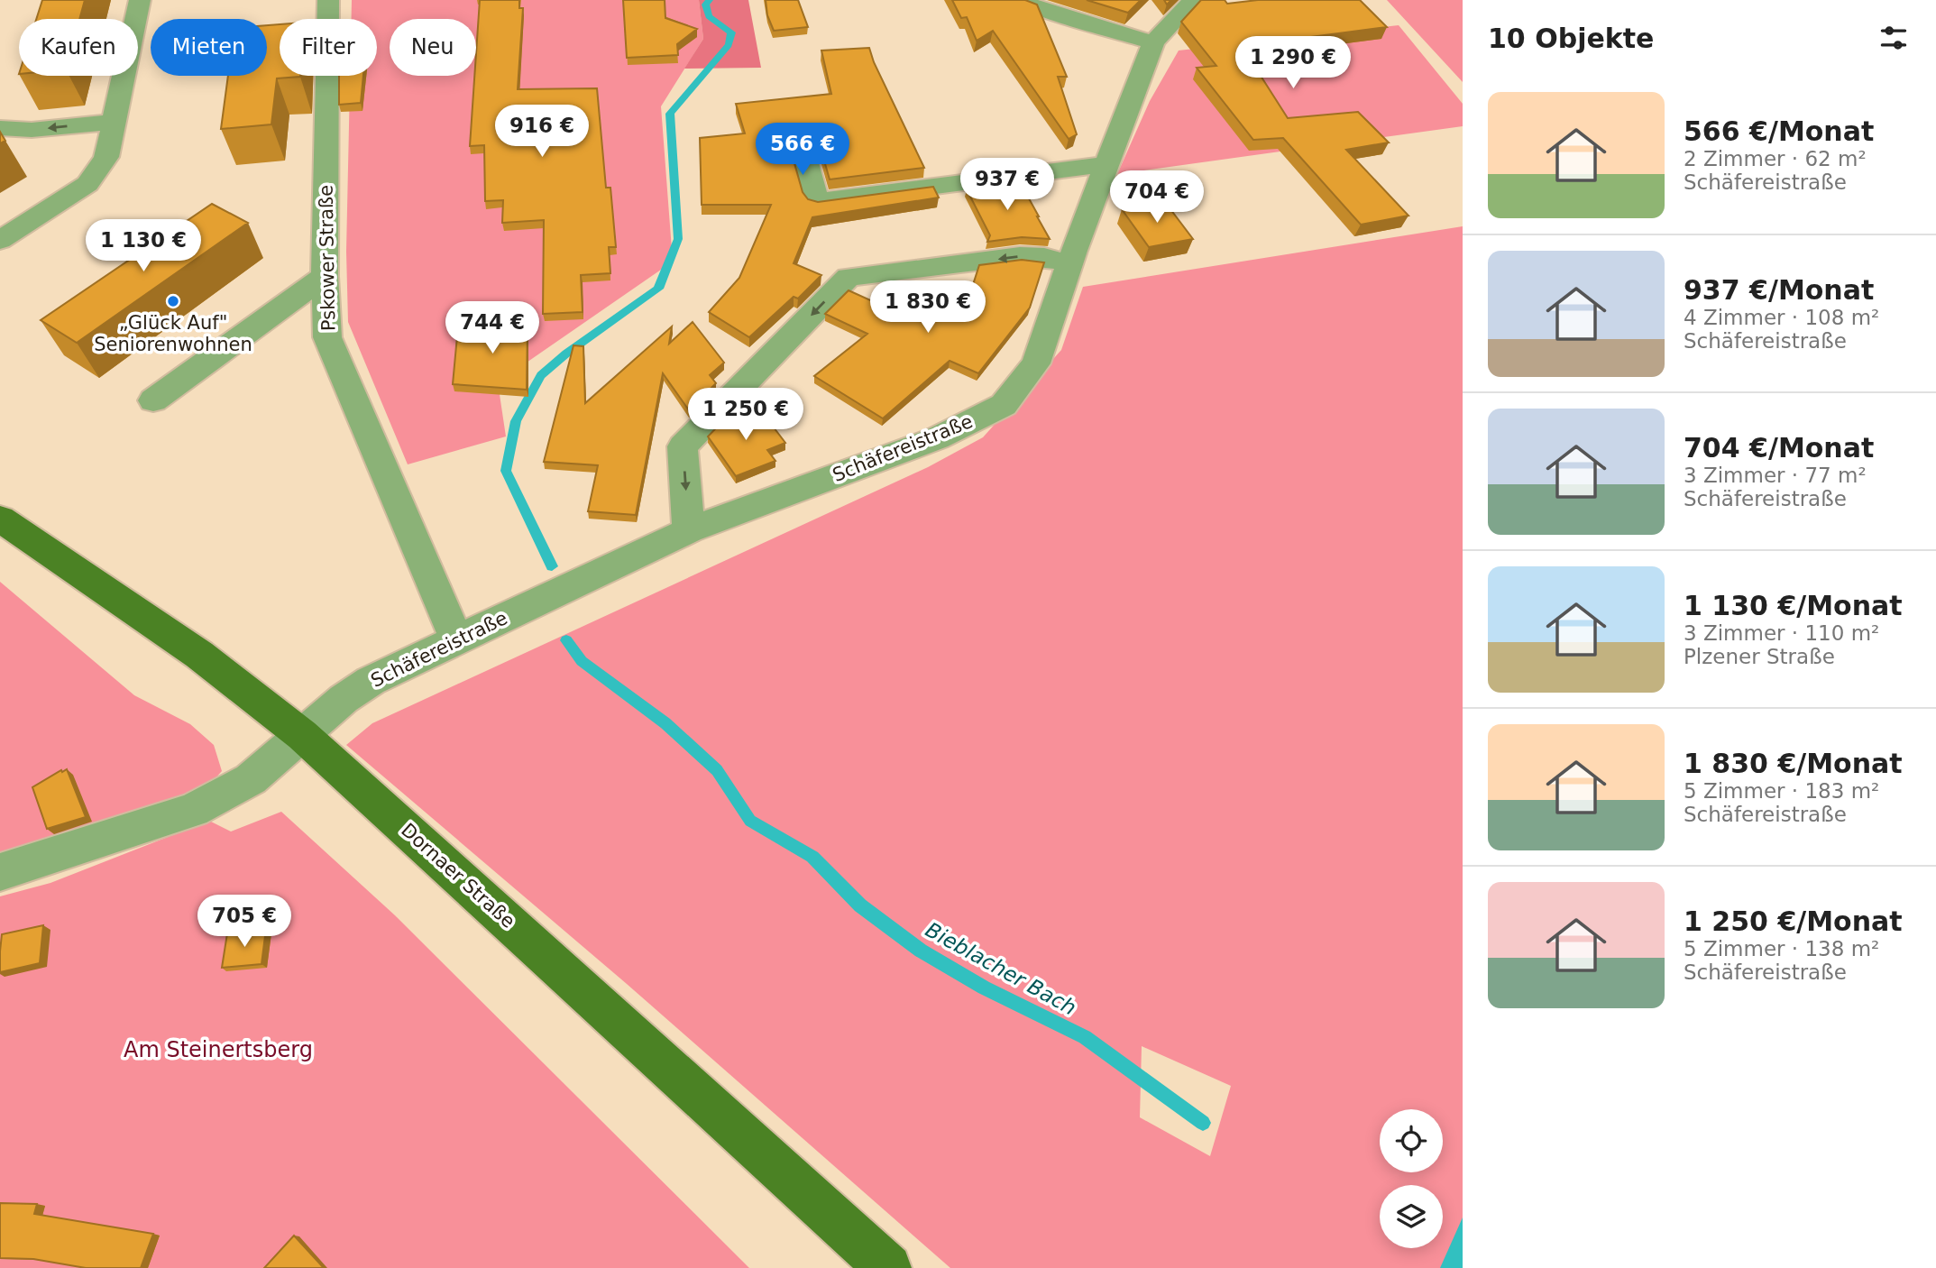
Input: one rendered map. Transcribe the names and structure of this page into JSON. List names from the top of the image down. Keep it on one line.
{"streets":{"main road":["Dornaer Straße"],"street":["Pskower Straße","Schäfereistraße"]},"crossings":[["Pskower Straße","Schäfereistraße"],["Schäfereistraße","Dornaer Straße"]],"water":["Bieblacher Bach"],"parks":["Am Steinertsberg"],"places":["„Glück Auf\" Seniorenwohnen"],"page":{"heading":"10 Objekte","chip":["Kaufen","Mieten","Filter","Neu"],"price":["1 290 €","916 €","566 €","937 €","704 €","1 130 €","1 830 €","744 €","1 250 €","705 €"],"list":[{"name":"566 €/Monat","note":"2 Zimmer · 62 m² · Schäfereistraße"},{"name":"937 €/Monat","note":"4 Zimmer · 108 m² · Schäfereistraße"},{"name":"704 €/Monat","note":"3 Zimmer · 77 m² · Schäfereistraße"},{"name":"1 130 €/Monat","note":"3 Zimmer · 110 m² · Plzener Straße"},{"name":"1 830 €/Monat","note":"5 Zimmer · 183 m² · Schäfereistraße"},{"name":"1 250 €/Monat","note":"5 Zimmer · 138 m² · Schäfereistraße"}]}}
